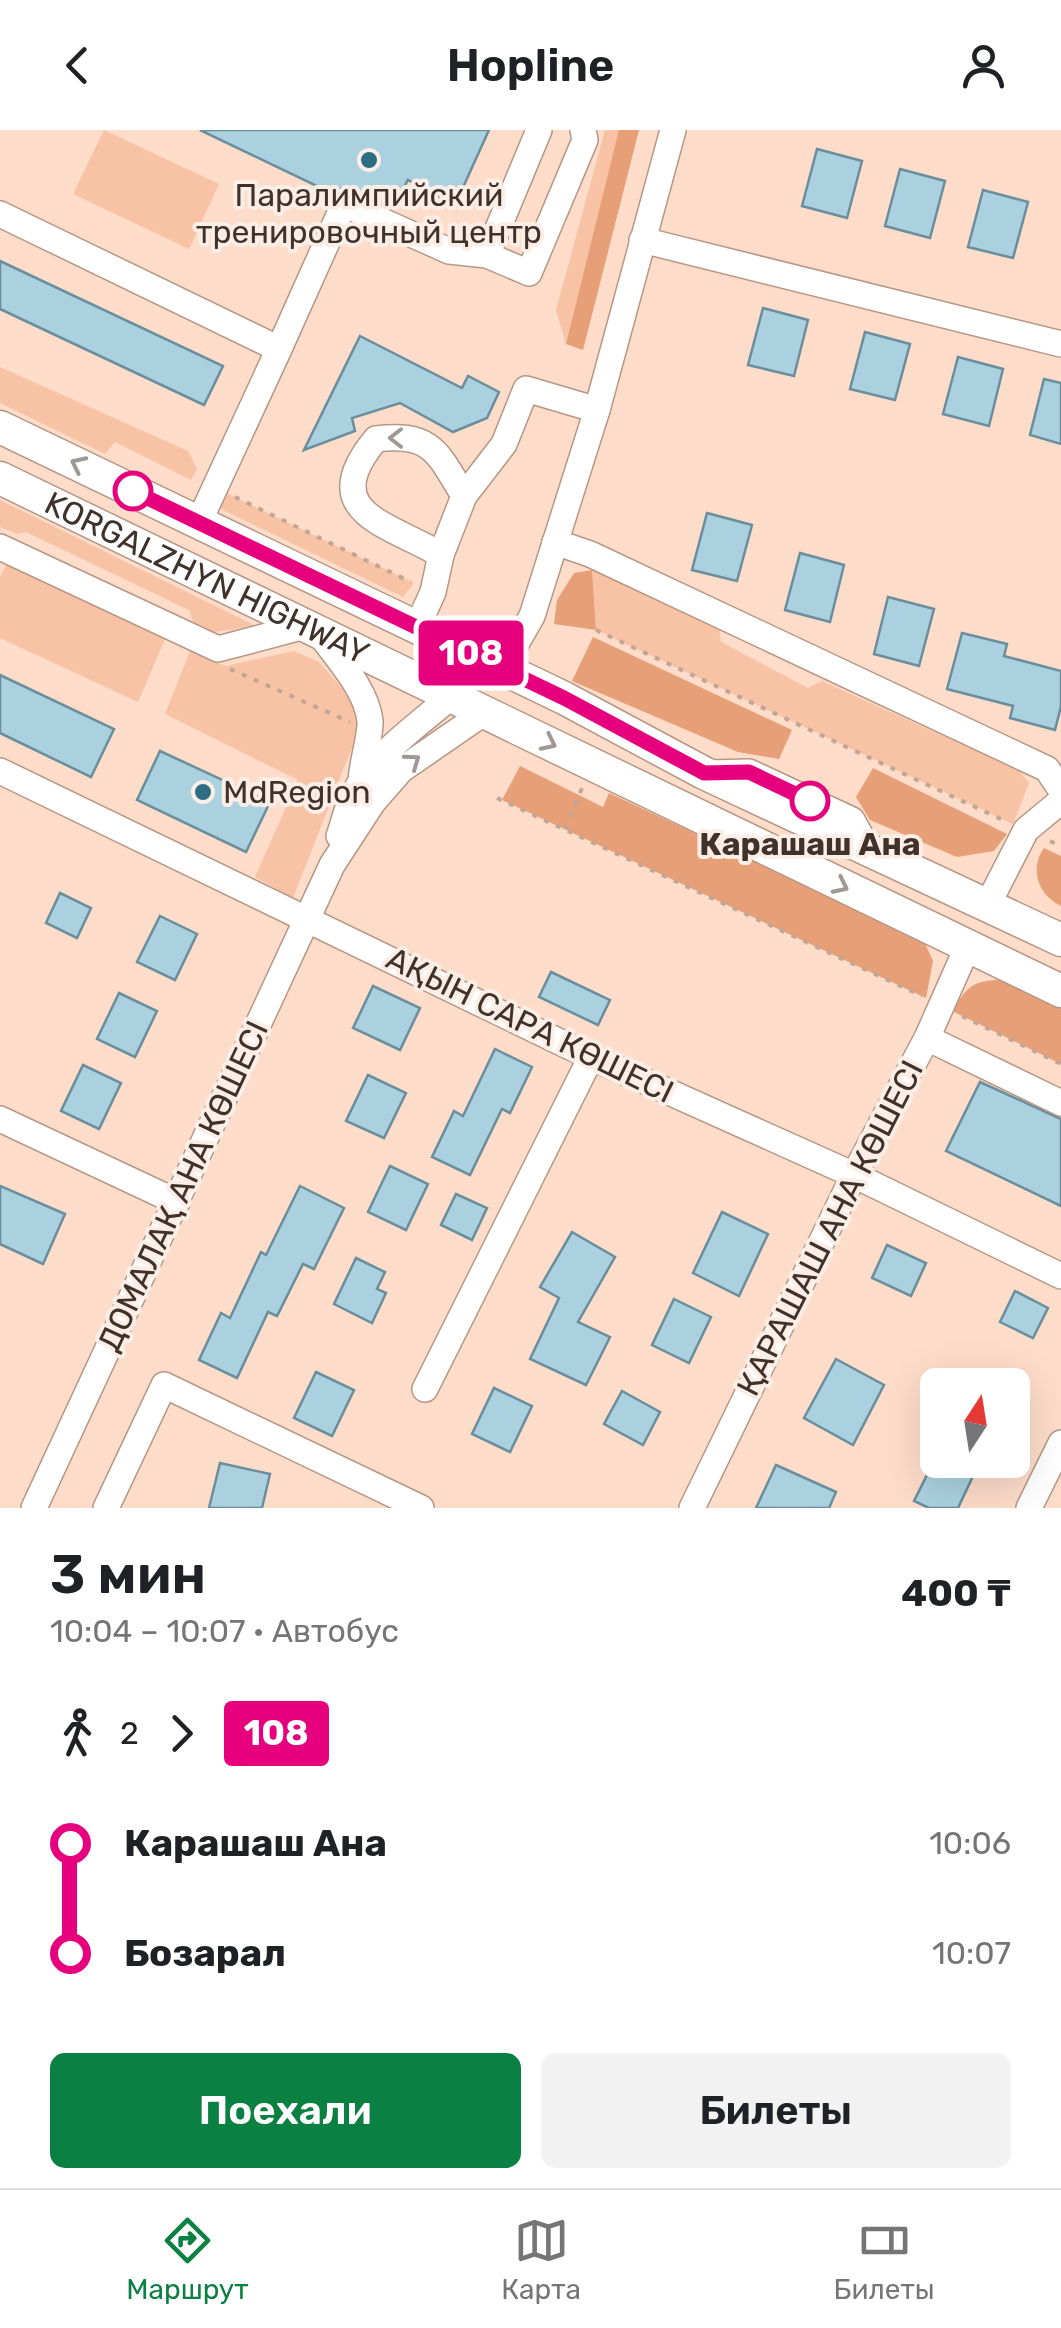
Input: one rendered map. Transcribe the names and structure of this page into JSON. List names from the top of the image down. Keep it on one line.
{"streets":{"main road":["KORGALZHYN HIGHWAY"],"street":["АҚЫН САРА КӨШЕСІ","ДОМАЛАҚ АНА КӨШЕСІ","ҚАРАШАШ АНА КӨШЕСІ"]},"crossings":[["KORGALZHYN HIGHWAY","ДОМАЛАҚ АНА КӨШЕСІ"],["KORGALZHYN HIGHWAY","ҚАРАШАШ АНА КӨШЕСІ"],["АҚЫН САРА КӨШЕСІ","ДОМАЛАҚ АНА КӨШЕСІ"],["АҚЫН САРА КӨШЕСІ","ҚАРАШАШ АНА КӨШЕСІ"]],"places":["Паралимпийский тренировочный центр","MdRegion","Карашаш Ана"],"lines":["bus line 108"],"north":"top","page":{"header":"Hopline","on_map":"108","heading":["3 мин","10:04 – 10:07 · Автобус","400 ₸"],"legs":["2","108"],"list":[{"name":"Карашаш Ана","value":"10:06"},{"name":"Бозарал","value":"10:07"}],"buttons":["Поехали","Билеты"],"tabs":["Маршрут","Карта","Билеты"]}}
